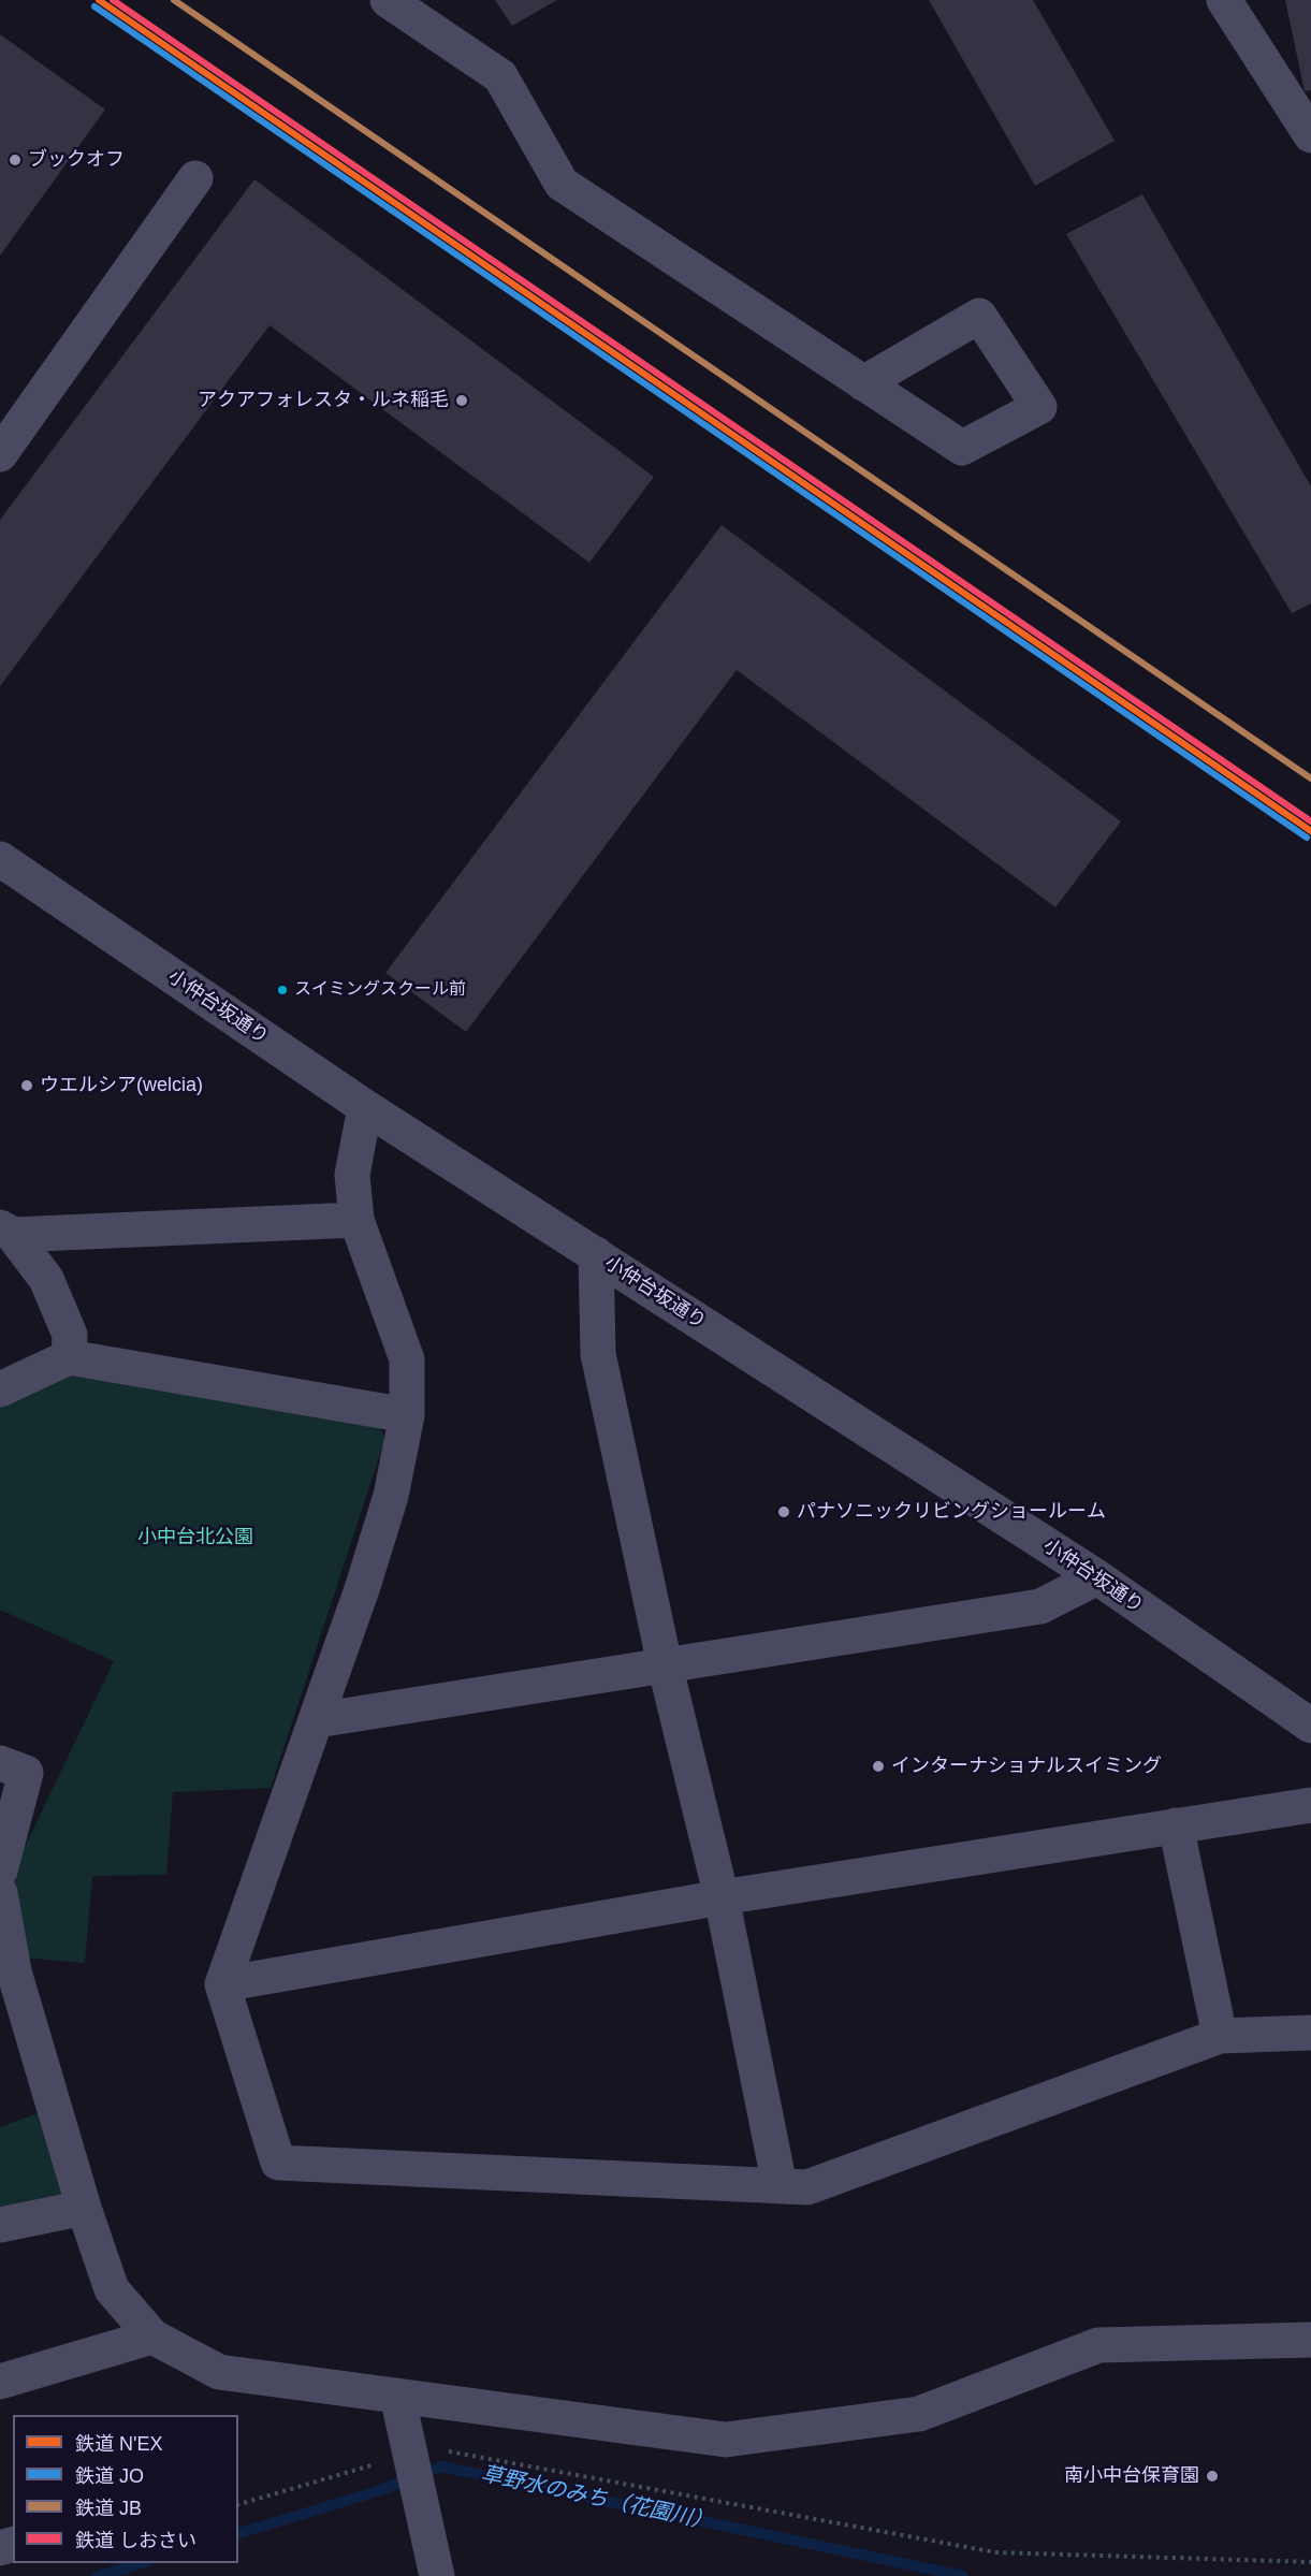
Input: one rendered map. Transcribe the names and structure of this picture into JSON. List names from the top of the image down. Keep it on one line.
{"streets":{"street":["小仲台坂通り"]},"water":["草野水のみち（花園川）"],"parks":["小中台北公園"],"places":["ブックオフ","アクアフォレスタ・ルネ稲毛","スイミングスクール前","ウエルシア(welcia)","パナソニックリビングショールーム","インターナショナルスイミング","南小中台保育園"],"lines":["rail line N'EX","rail line JB","rail line しおさい","rail line JO"],"legend":["鉄道 N'EX","鉄道 JO","鉄道 JB","鉄道 しおさい"]}
